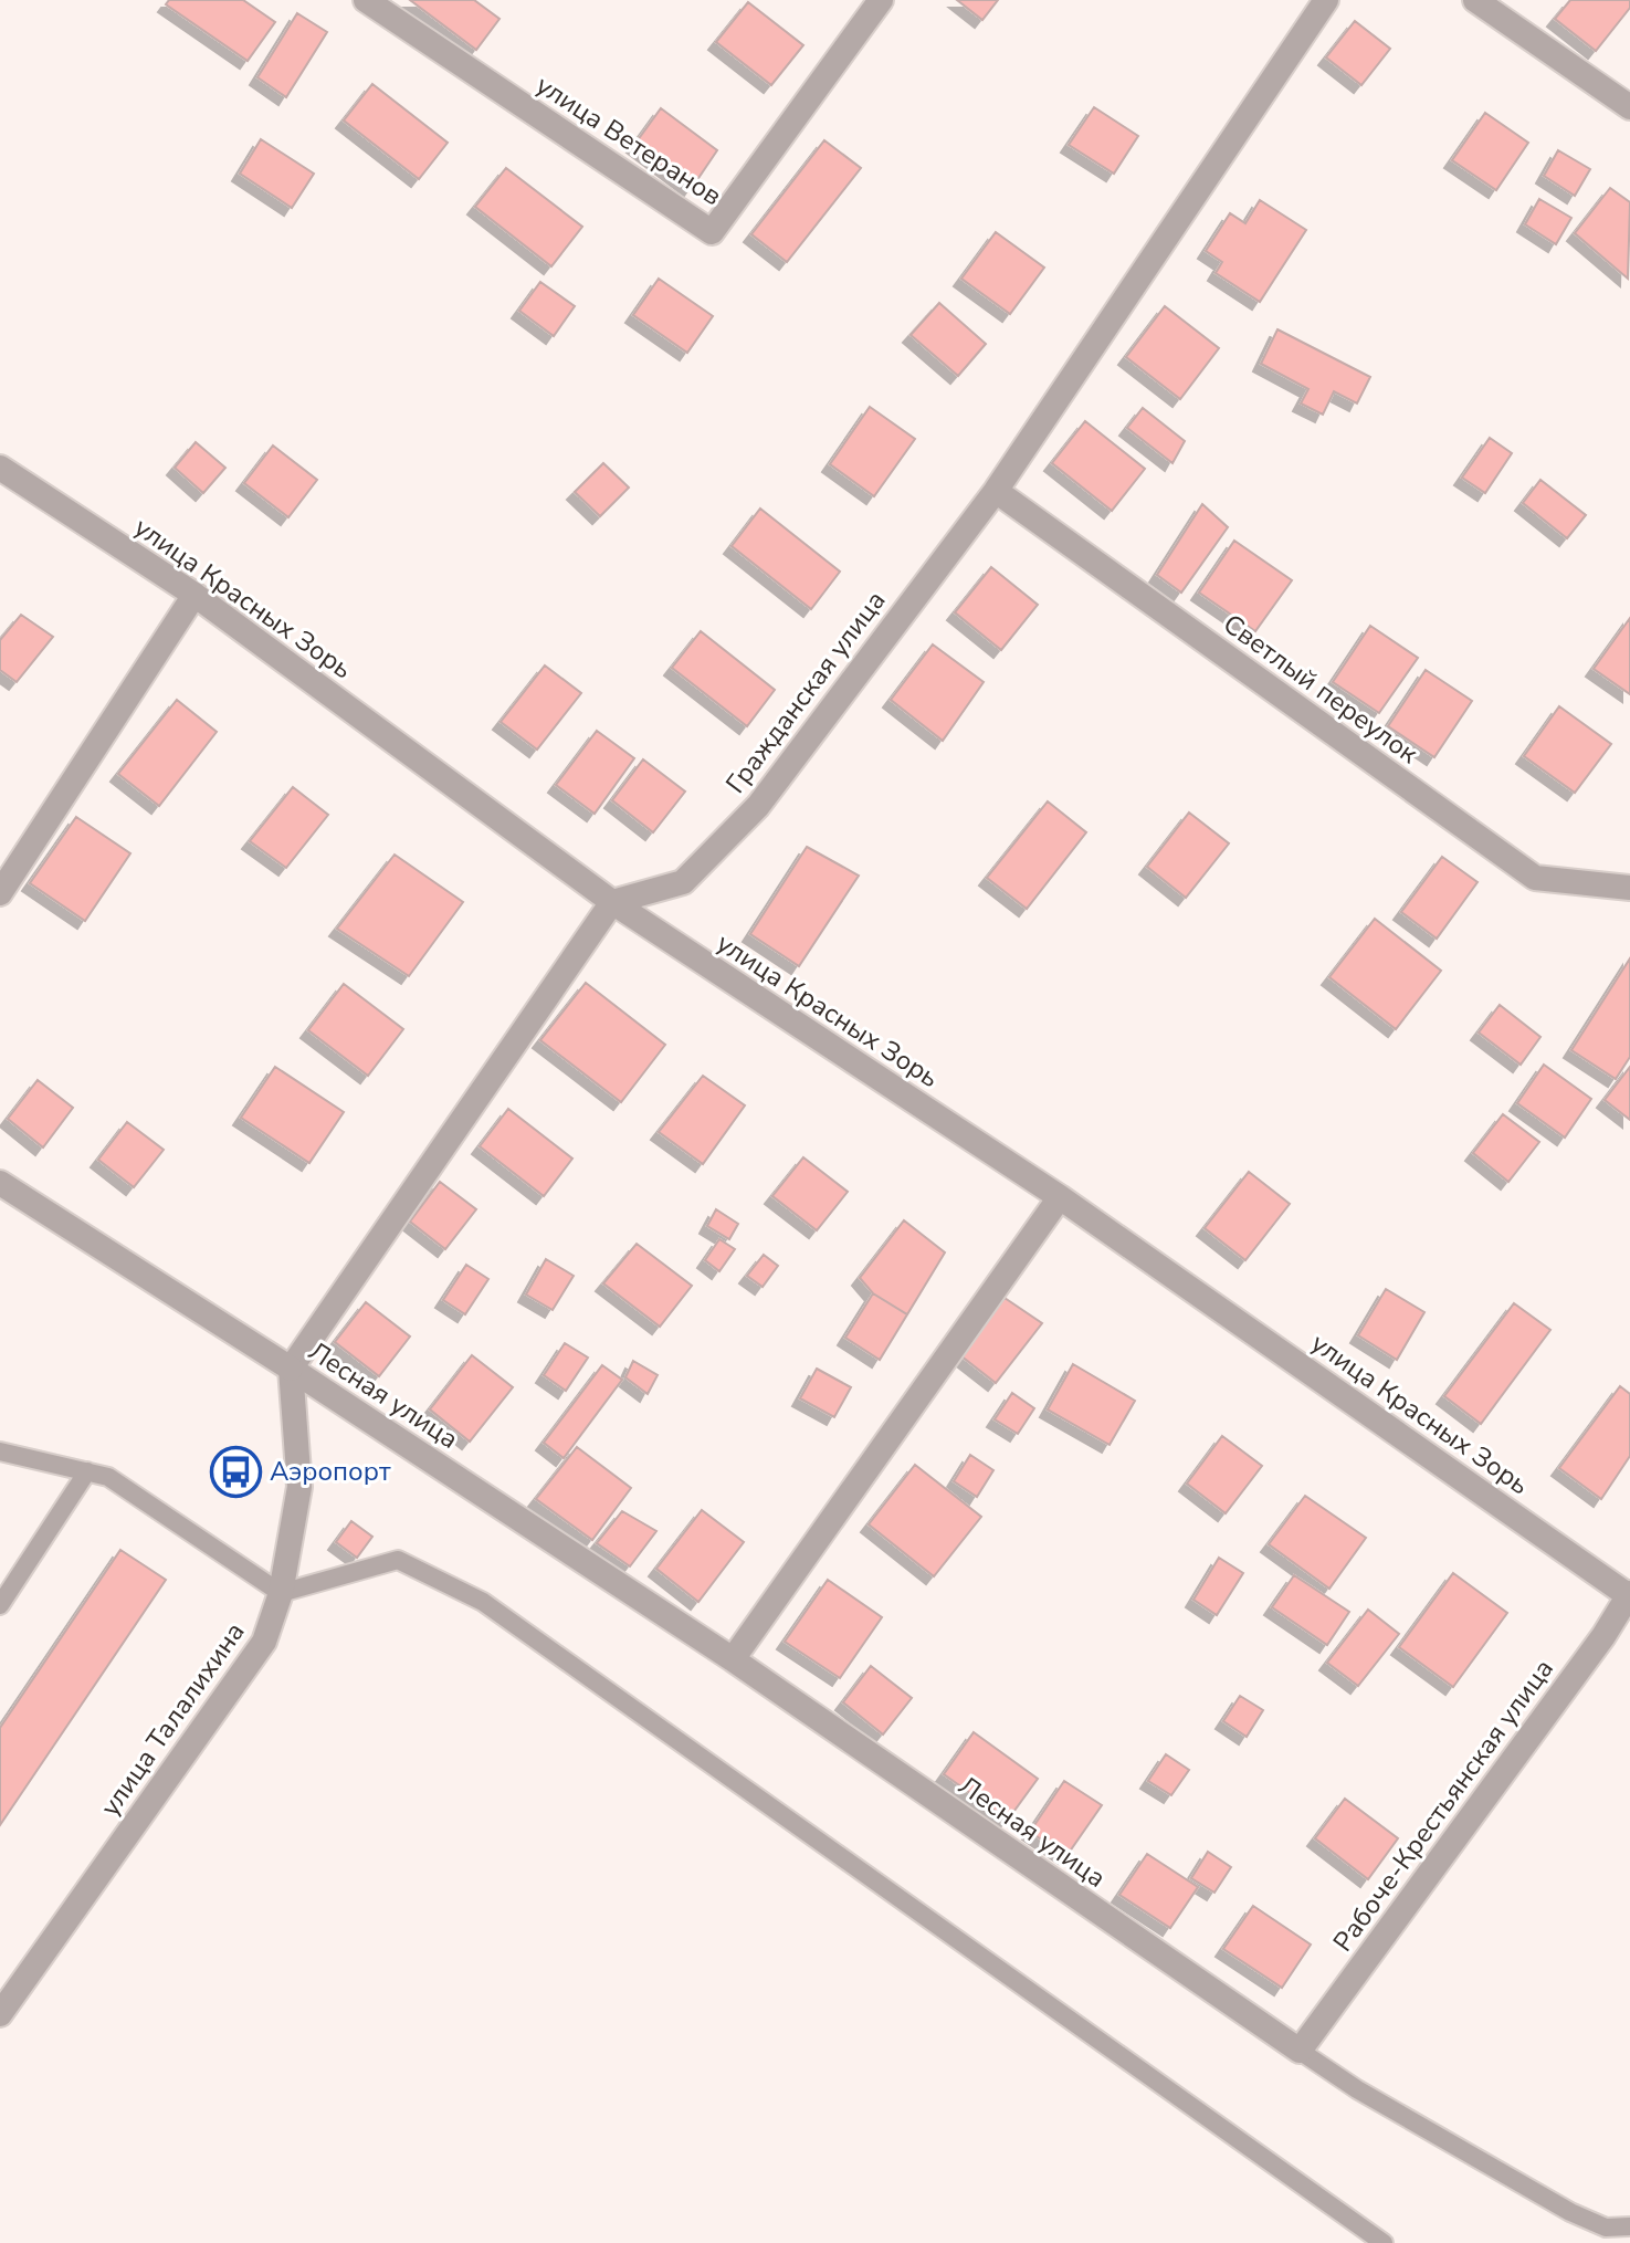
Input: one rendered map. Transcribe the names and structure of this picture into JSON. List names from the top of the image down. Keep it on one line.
{"streets":{"street":["улица Ветеранов","улица Красных Зорь","Светлый переулок","Гражданская улица","Лесная улица","улица Талалихина","Рабоче-Крестьянская улица"]},"crossings":[["улица Красных Зорь","Гражданская улица"],["улица Красных Зорь","Рабоче-Крестьянская улица"],["Светлый переулок","Гражданская улица"],["Лесная улица","улица Талалихина"],["Лесная улица","Рабоче-Крестьянская улица"]],"places":{"bus stop":["Аэропорт"]}}
